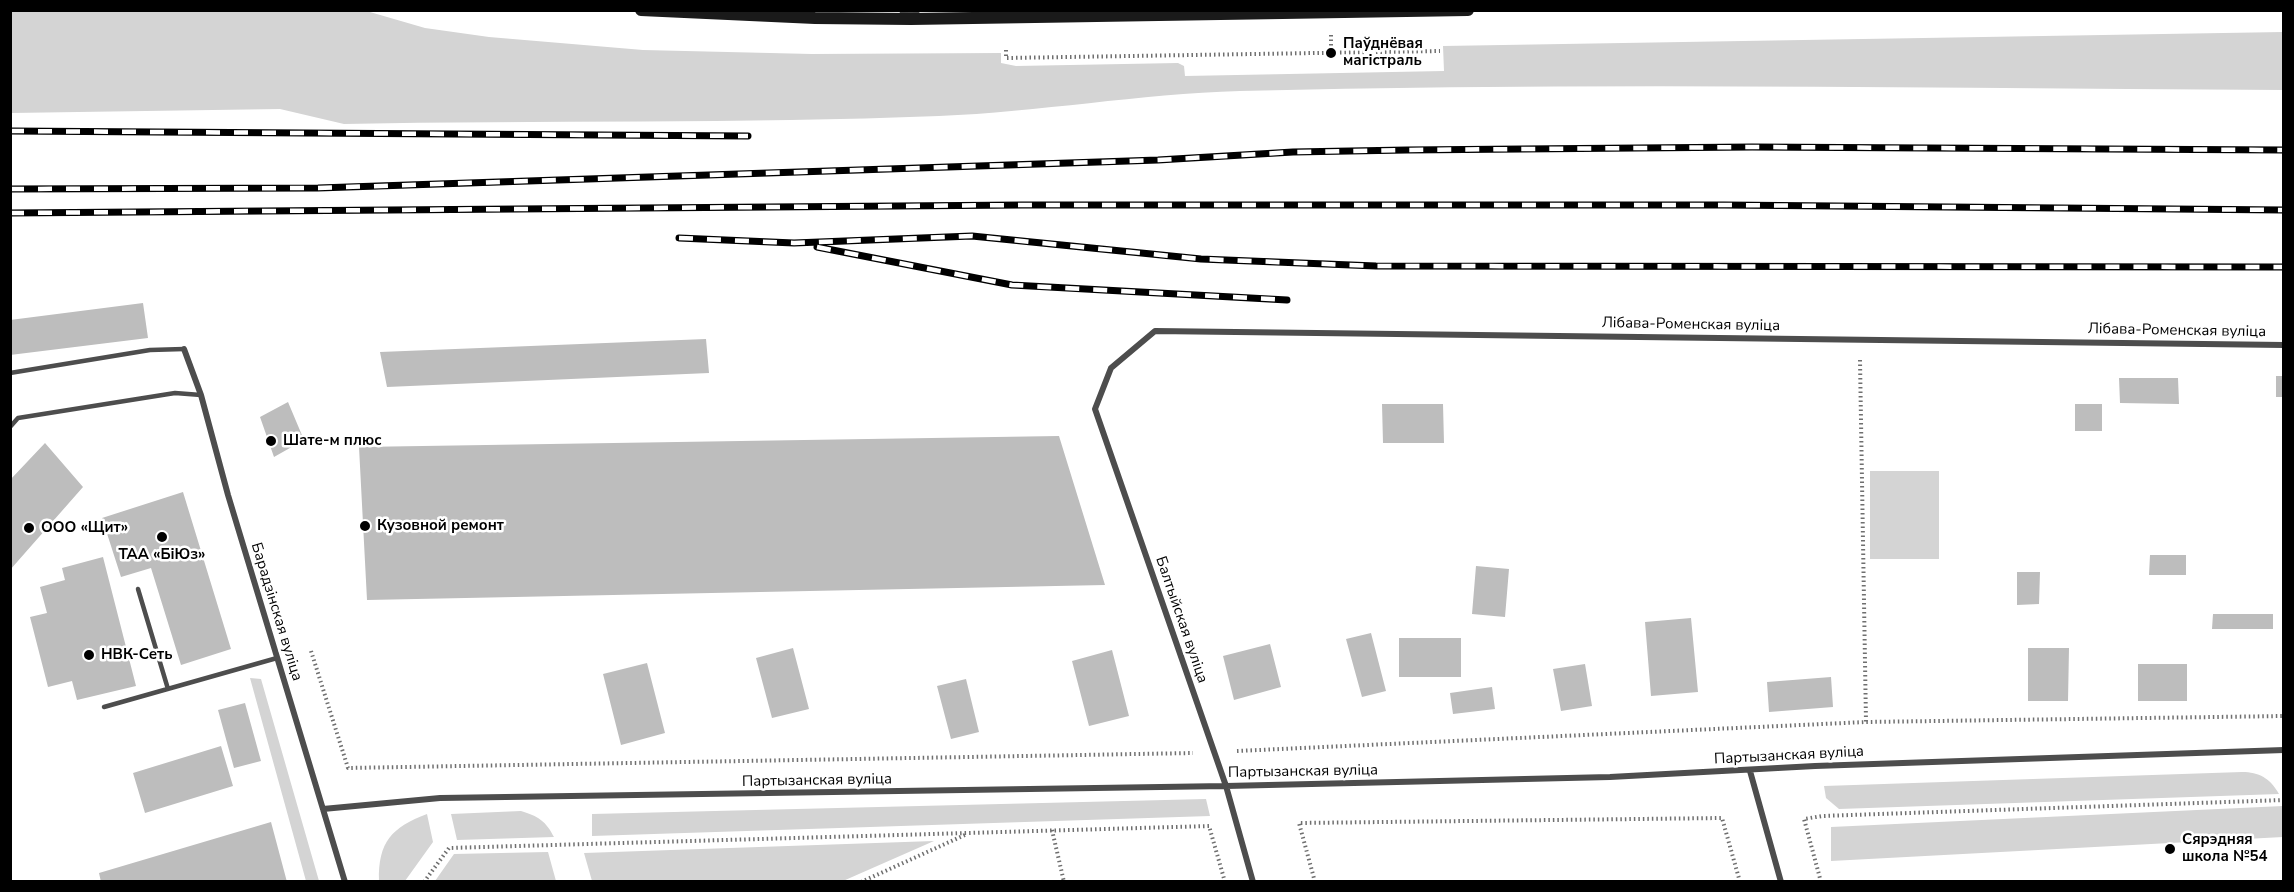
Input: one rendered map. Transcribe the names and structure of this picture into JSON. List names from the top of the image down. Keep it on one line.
{"streets":{"street":["Лібава-Роменская вуліца","Барадзінская вуліца","Балтыйская вуліца","Партызанская вуліца"]},"crossings":[["Лібава-Роменская вуліца","Балтыйская вуліца"],["Барадзінская вуліца","Партызанская вуліца"],["Балтыйская вуліца","Партызанская вуліца"]],"places":["Паўднёвая магістраль","Шате-м плюс","Кузовной ремонт","ООО «Щит»","ТАА «БіЮз»","НВК-Сеть","Сярэдняя школа №54"]}
